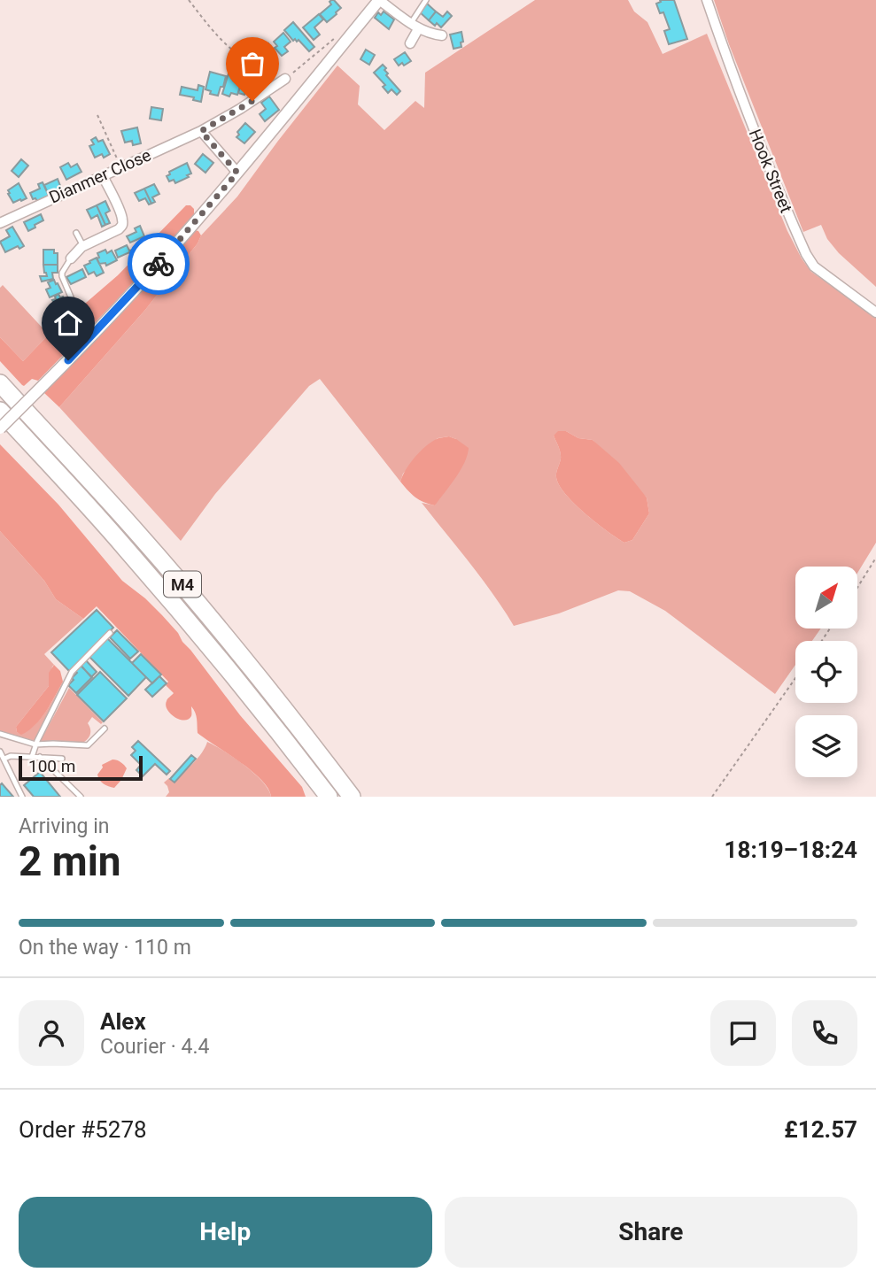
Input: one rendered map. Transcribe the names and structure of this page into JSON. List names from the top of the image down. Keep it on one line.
{"streets":{"highway":["M4"],"street":["Hook Street","Dianmer Close"]},"scale_bar":"100 m","north":"top right","page":{"scale":"100 m","heading":["2 min","Arriving in","18:19–18:24"],"panel":["Alex","Courier · 4.4","Order #5278","£12.57"],"bar":"On the way · 110 m","buttons":["Help","Share"]}}
